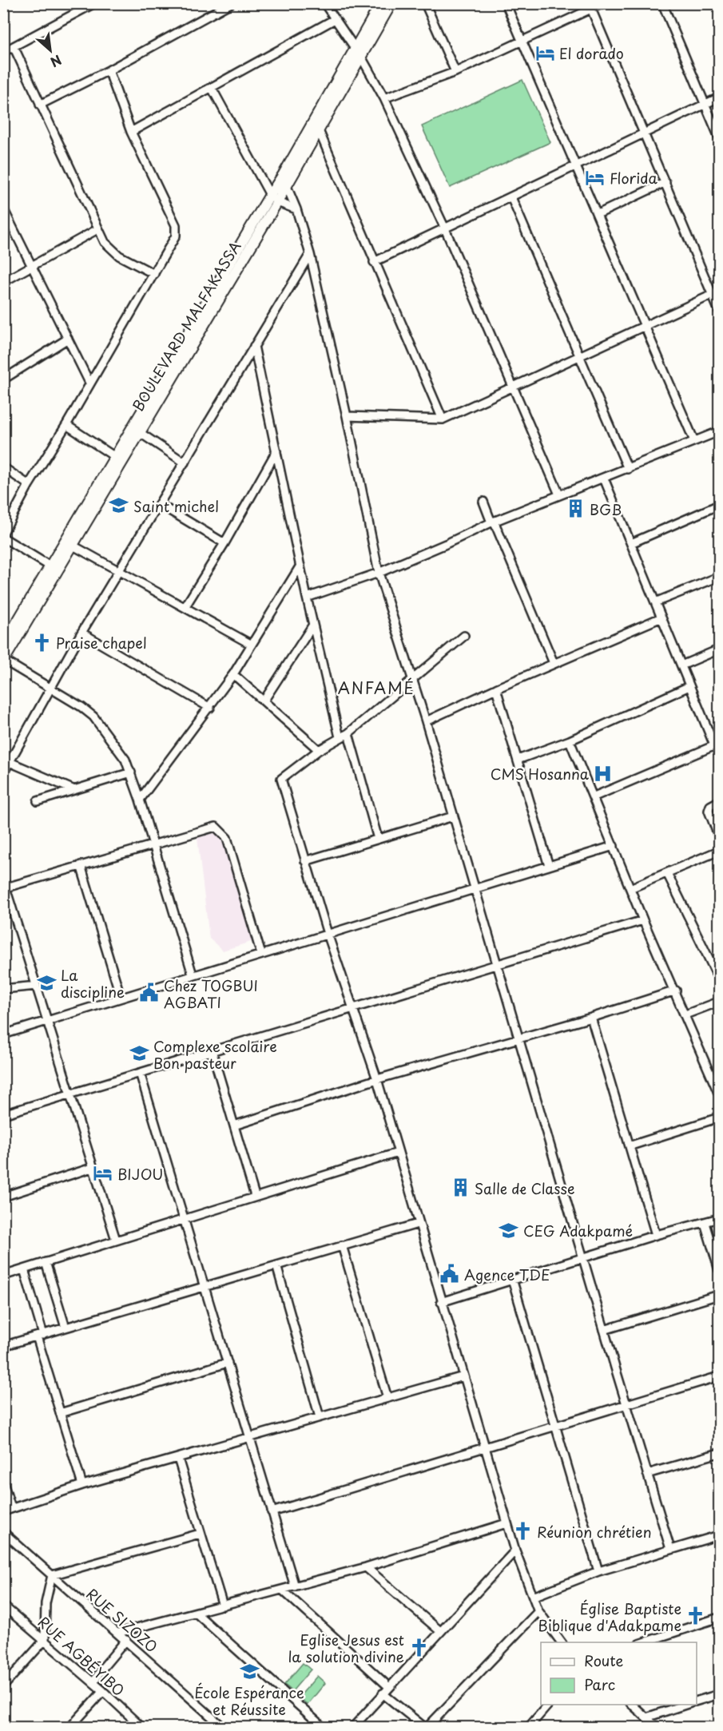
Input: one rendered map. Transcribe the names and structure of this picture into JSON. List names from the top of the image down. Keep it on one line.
{"streets":{"main road":["BOULEVARD MALFAKASSA"],"street":["RUE SIZOZO","RUE AGBÉYIBO"]},"districts":["ANFAMÉ"],"places":{"hotel":["El dorado","Florida","BIJOU"],"school or university":["Saint michel","La discipline","Complexe scolaire Bon pasteur","CEG Adakpamé","École Espérance et Réussite"],"building":["BGB","Salle de Classe"],"church":["Praise chapel","Réunion chrétien","Église Baptiste Biblique d'Adakpame","Eglise Jesus est la solution divine"],"hospital":["CMS Hosanna"],"public building":["Chez TOGBUI AGBATI","Agence TDE"]},"legend":["Route","Parc"],"north":"bottom right"}
